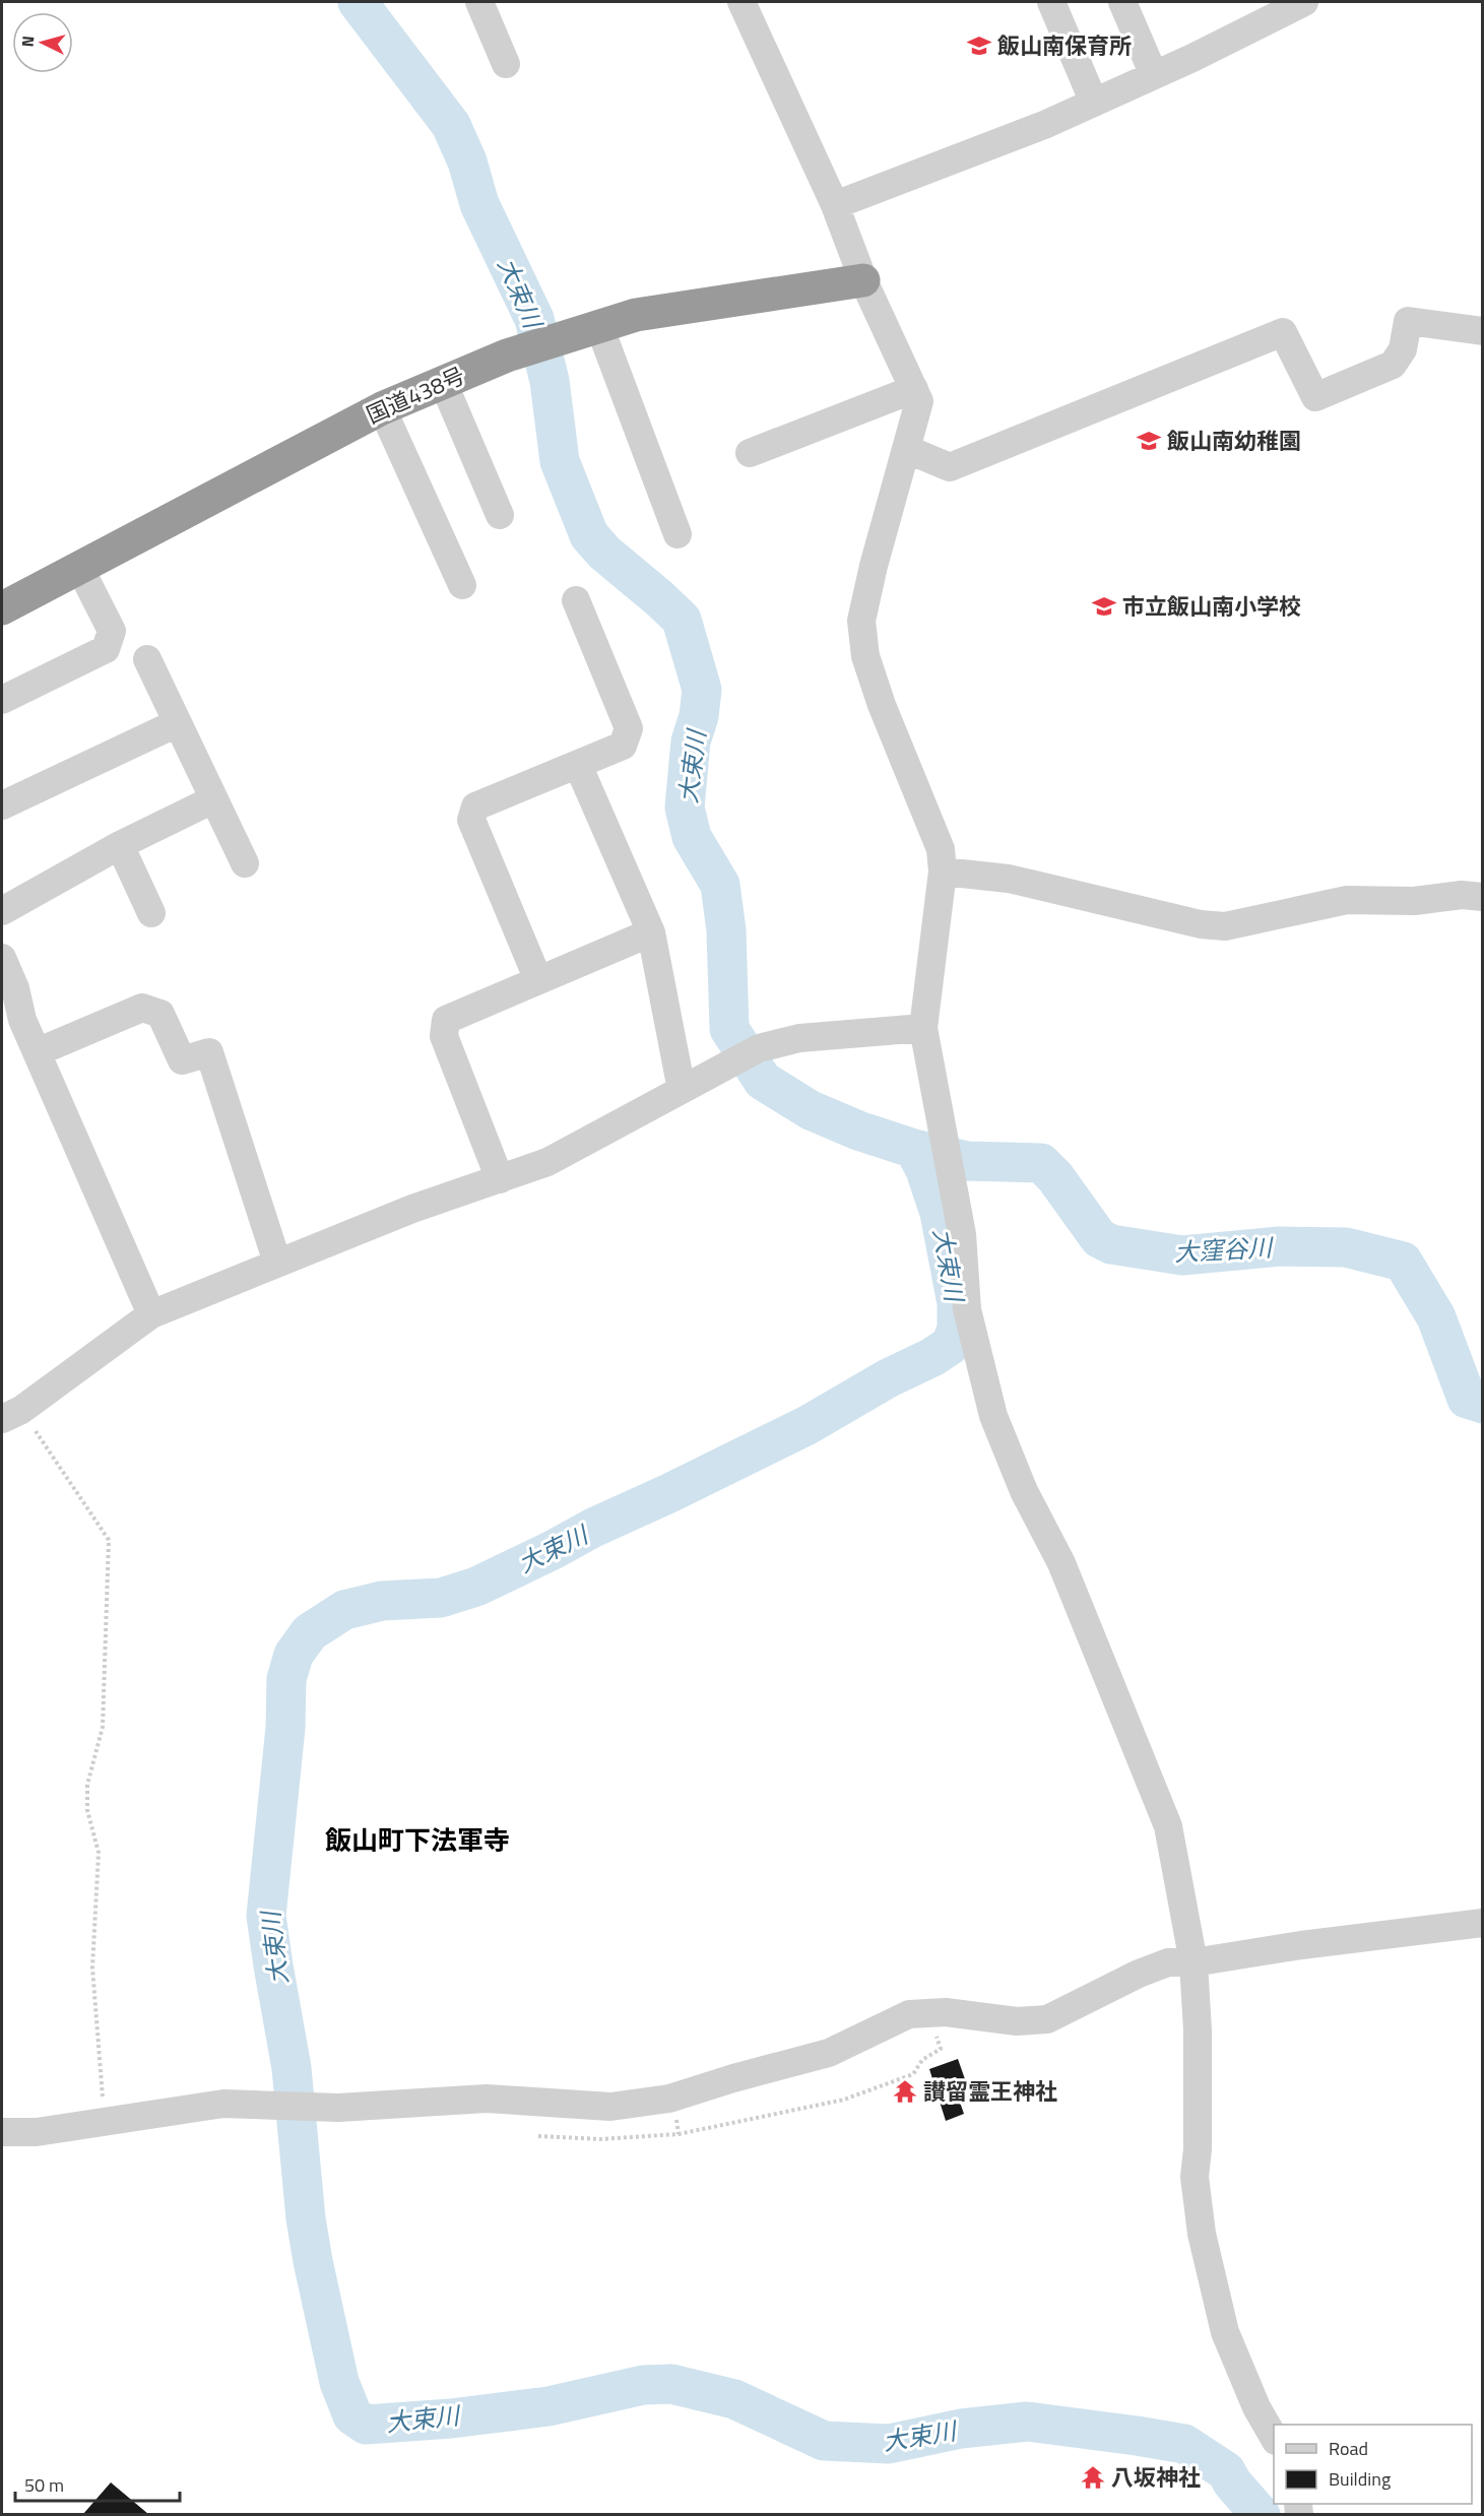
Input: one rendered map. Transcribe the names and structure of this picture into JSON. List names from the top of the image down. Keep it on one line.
{"streets":{"highway":["国道438号"]},"districts":["飯山町下法軍寺"],"water":["大束川","大窪谷川"],"places":{"school or university":["飯山南保育所","飯山南幼稚園","市立飯山南小学校"],"temple":["讃留霊王神社","八坂神社"]},"legend":["Road","Building"],"scale_bar":"50 m","north":"left"}
